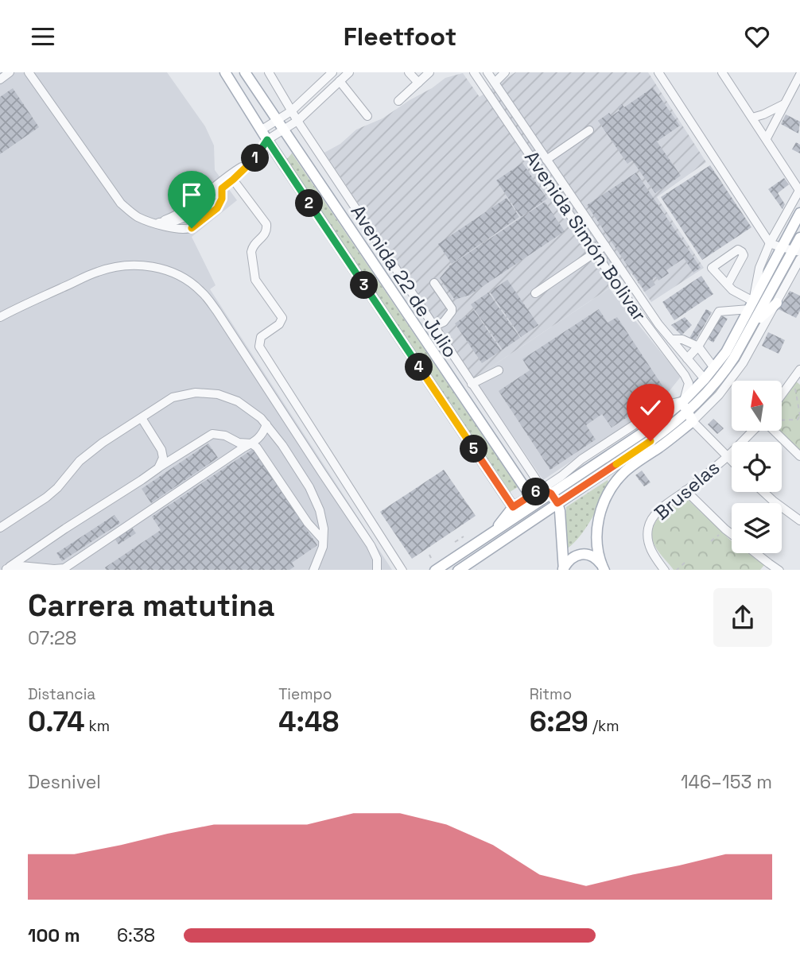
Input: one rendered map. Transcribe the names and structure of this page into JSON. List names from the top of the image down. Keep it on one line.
{"streets":{"street":["Avenida Simón Bolivar","Avenida 22 de Julio","Bruselas"]},"north":"top","page":{"header":"Fleetfoot","pins":["1","2","3","4","5","6"],"heading":["Carrera matutina","07:28"],"stats":[["Distancia","0.74 km"],["Tiempo","4:48"],["Ritmo","6:29 /km"]],"chart":["Desnivel","146–153 m"],"list":[{"name":"100 m","note":"6:38"}]}}
